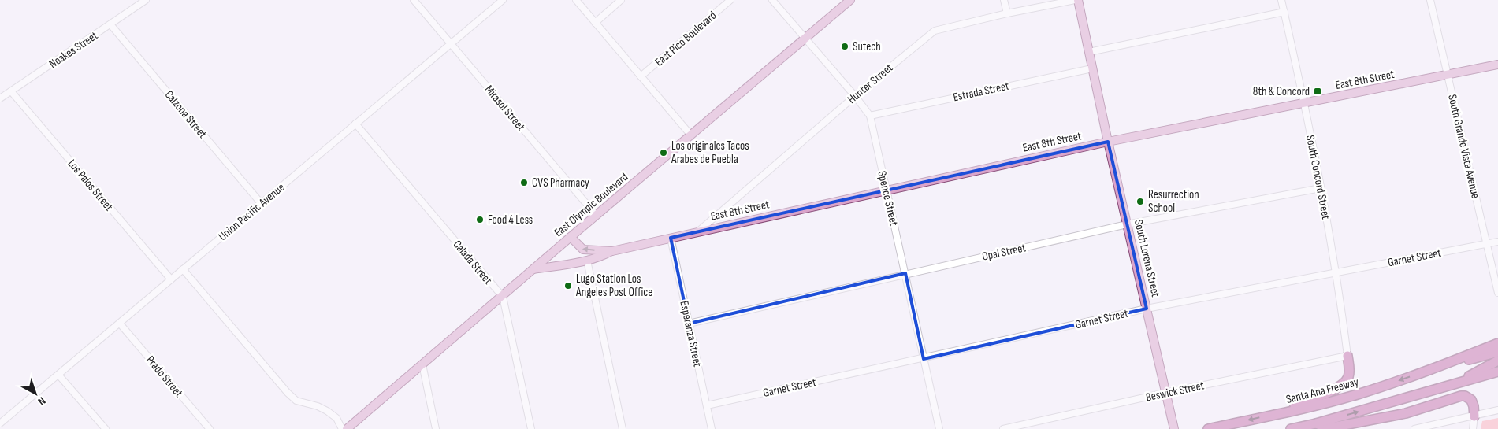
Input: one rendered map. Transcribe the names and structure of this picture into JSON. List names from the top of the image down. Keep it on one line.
{"streets":{"highway":["Santa Ana Freeway"],"main road":["East 8th Street","East Olympic Boulevard","South Lorena Street"],"street":["East Pico Boulevard","Noakes Street","Hunter Street","Estrada Street","Mirasol Street","Calzona Street","South Grande Vista Avenue","South Concord Street","Los Palos Street","Spence Street","Union Pacific Avenue","Opal Street","Garnet Street","Calada Street","Esperanza Street","Prado Street","Beswick Street"]},"crossings":[["Noakes Street","Calzona Street"],["Noakes Street","Los Palos Street"],["East 8th Street","Hunter Street"],["East 8th Street","South Grande Vista Avenue"],["East 8th Street","South Concord Street"],["East 8th Street","Spence Street"],["East 8th Street","East Olympic Boulevard"],["East 8th Street","South Lorena Street"],["East 8th Street","Esperanza Street"],["Hunter Street","Spence Street"],["Estrada Street","Spence Street"],["Estrada Street","South Lorena Street"],["Mirasol Street","East Olympic Boulevard"],["Mirasol Street","Union Pacific Avenue"],["Calzona Street","Union Pacific Avenue"],["South Grande Vista Avenue","Garnet Street"],["South Concord Street","Opal Street"],["South Concord Street","Garnet Street"],["South Concord Street","Beswick Street"],["Los Palos Street","Union Pacific Avenue"],["Spence Street","East Olympic Boulevard"],["Spence Street","Opal Street"],["Spence Street","Garnet Street"],["East Olympic Boulevard","Calada Street"],["Union Pacific Avenue","Calada Street"],["Union Pacific Avenue","Prado Street"],["Opal Street","South Lorena Street"],["Opal Street","Esperanza Street"],["Garnet Street","South Lorena Street"],["Garnet Street","Esperanza Street"],["South Lorena Street","Beswick Street"]],"places":{"other":["Sutech","Los originales Tacos Arabes de Puebla","CVS Pharmacy","Resurrection School","Food 4 Less","Lugo Station Los Angeles Post Office"],"transit":["8th & Concord"]},"north":"bottom right"}
